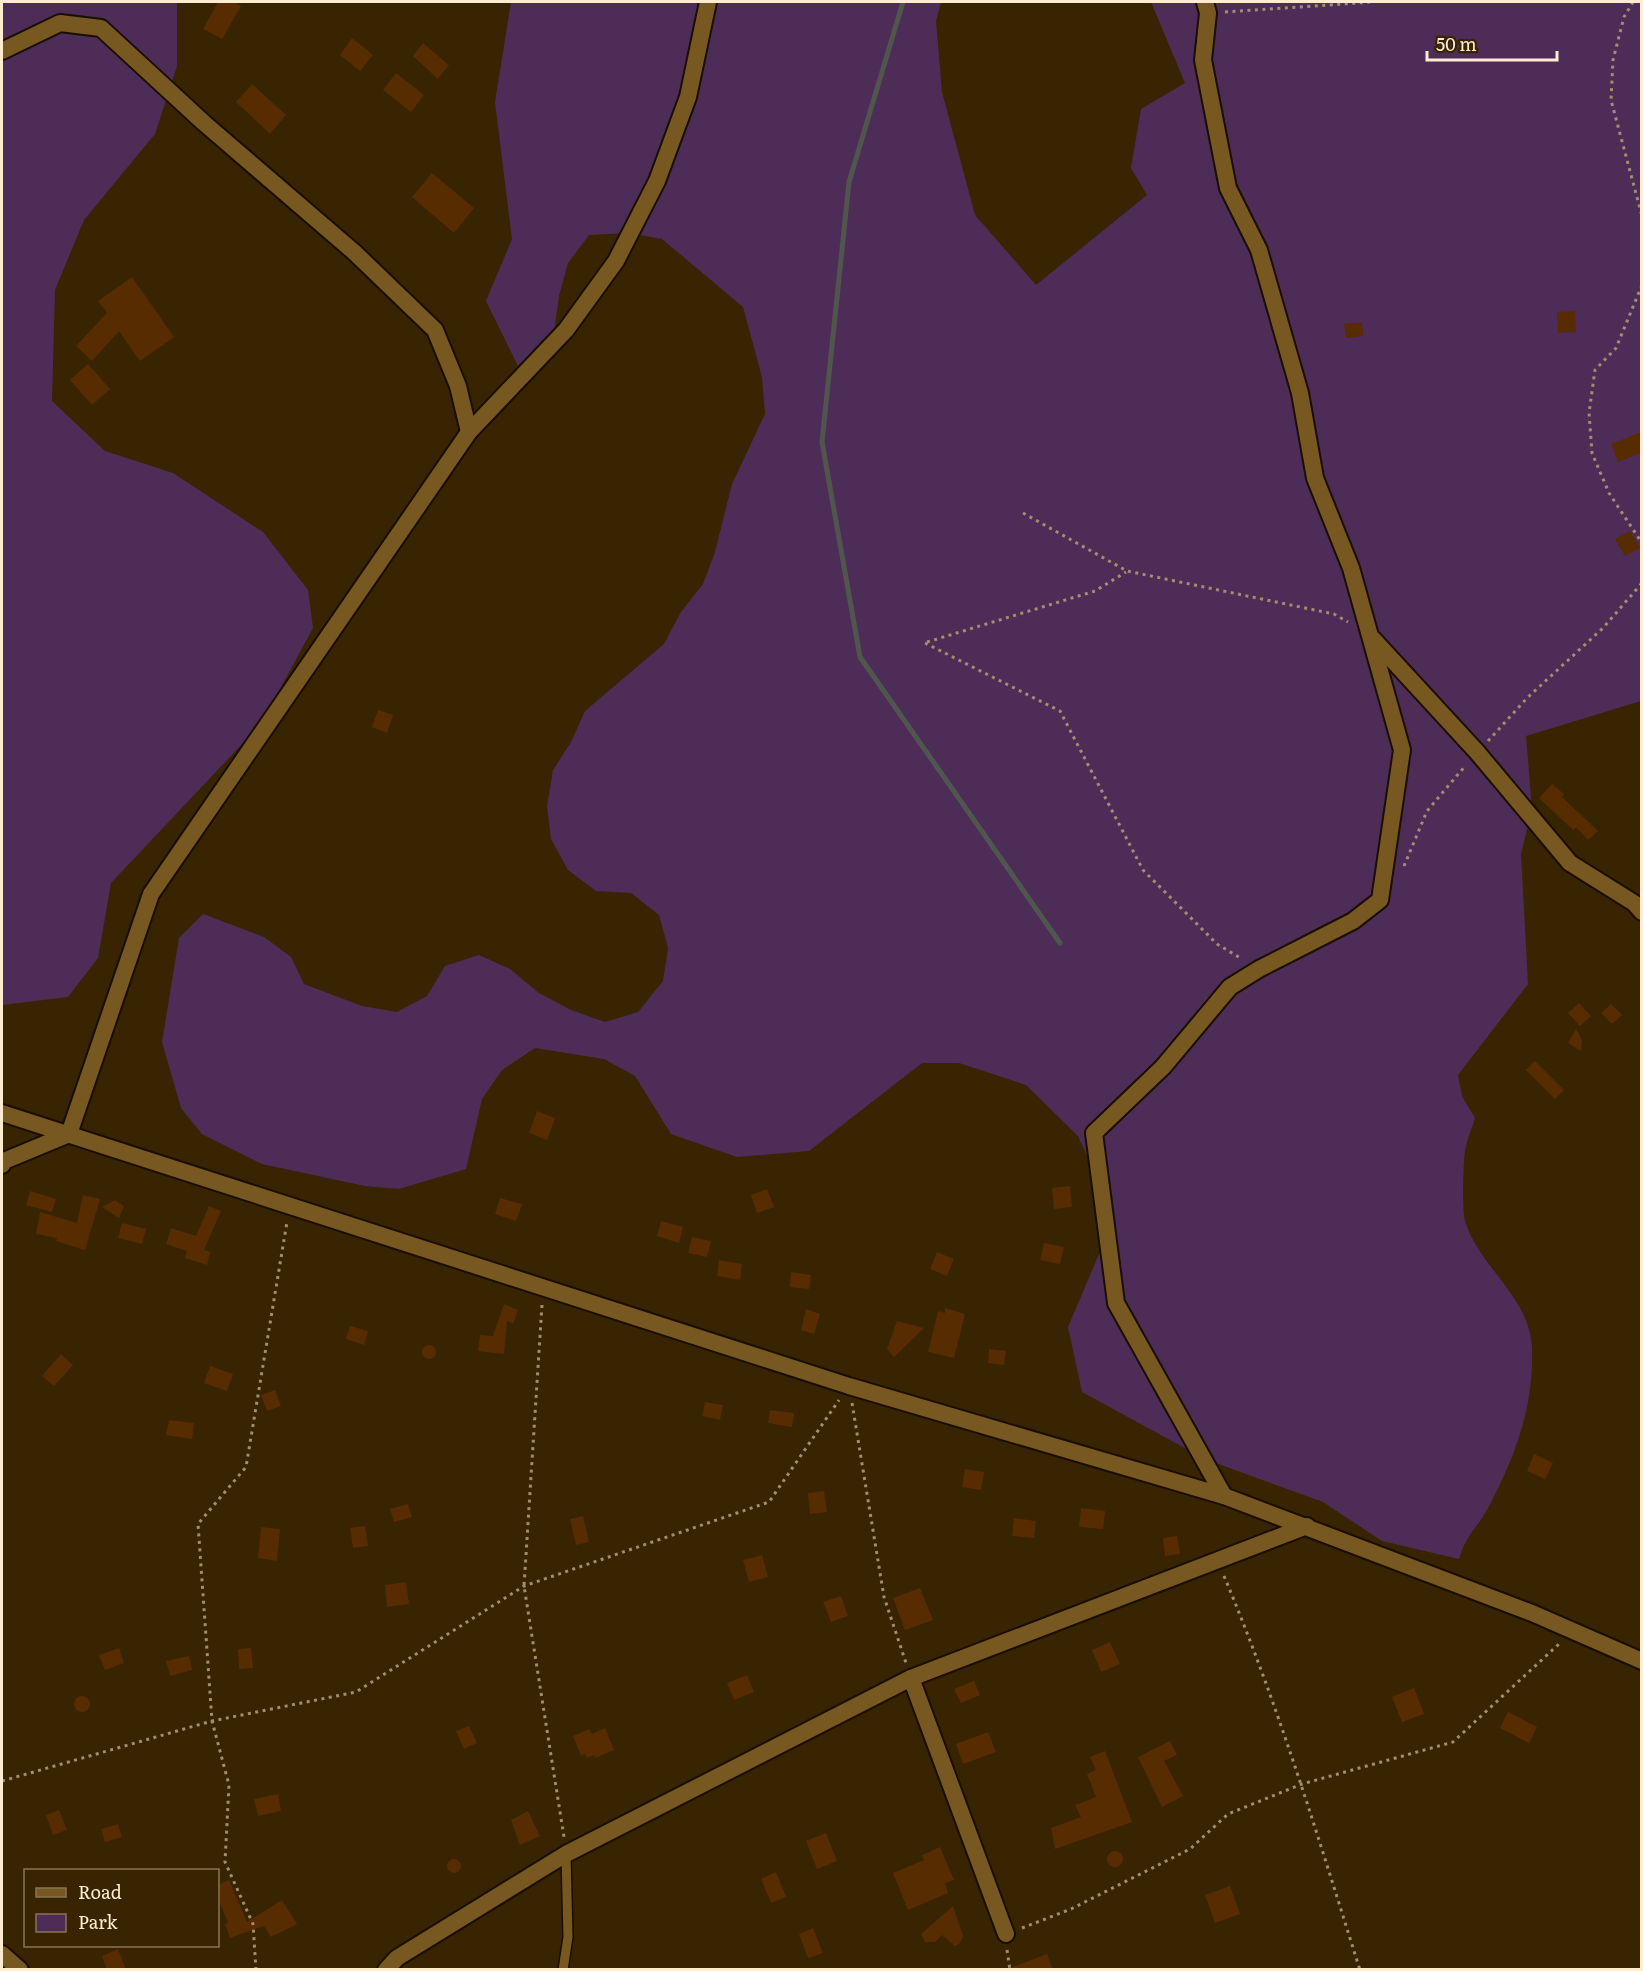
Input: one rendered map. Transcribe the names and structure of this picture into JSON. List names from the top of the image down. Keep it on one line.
{"legend":["Road","Park"],"scale_bar":"50 m"}
